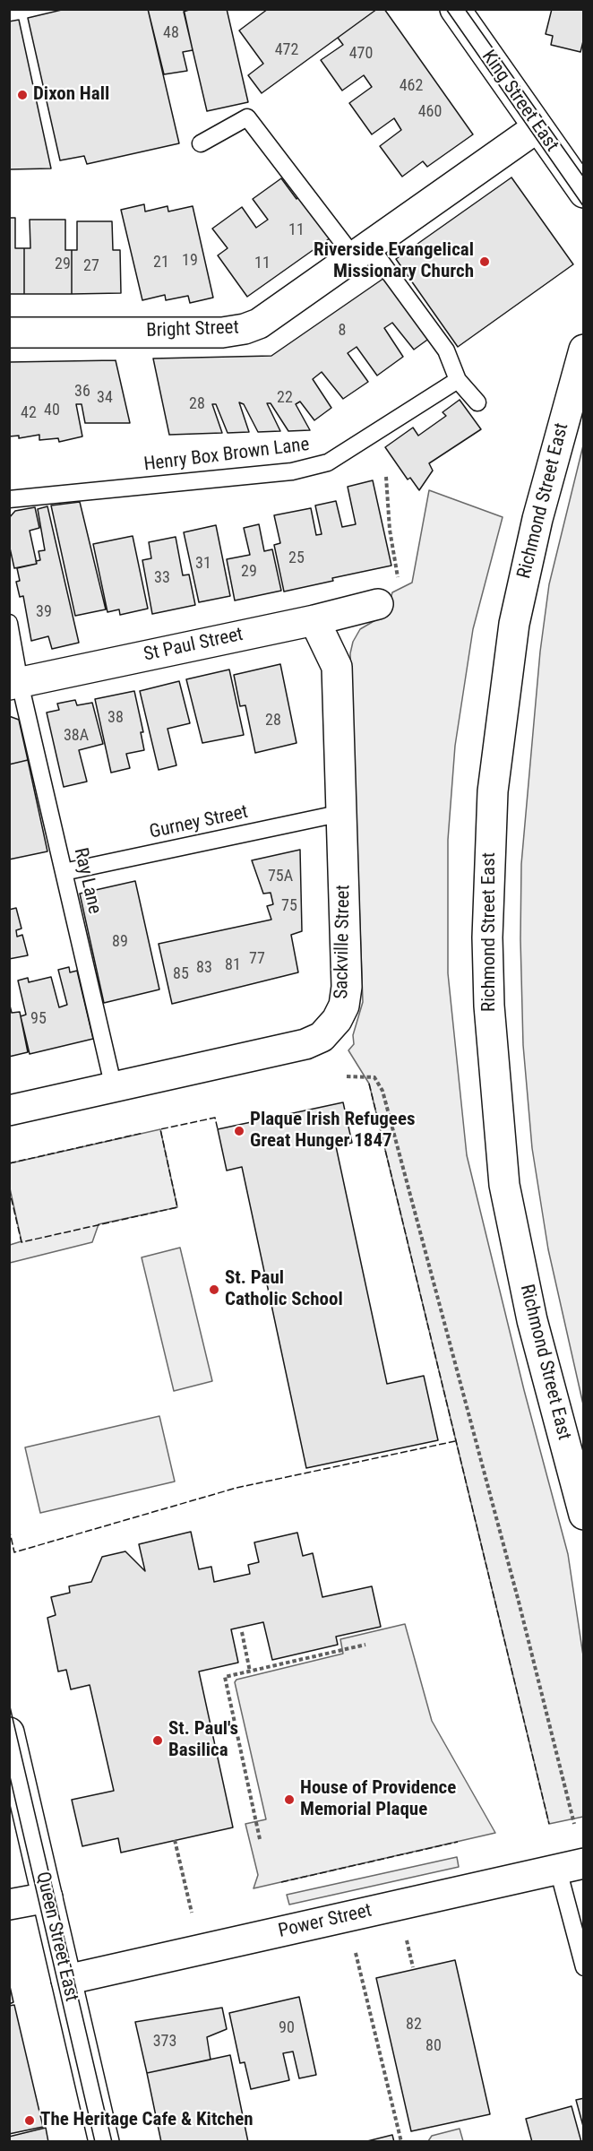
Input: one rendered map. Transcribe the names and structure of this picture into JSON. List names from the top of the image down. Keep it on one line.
{"streets":{"main road":["King Street East","Bright Street","Richmond Street East","St Paul Street","Sackville Street","Power Street","Queen Street East"],"lane":["Henry Box Brown Lane","Gurney Street","Ray Lane"]},"crossings":[["King Street East","Bright Street"],["St Paul Street","Ray Lane"],["St Paul Street","Sackville Street"],["Gurney Street","Ray Lane"],["Gurney Street","Sackville Street"],["Ray Lane","Sackville Street"],["Power Street","Queen Street East"]],"places":["Dixon Hall","Riverside Evangelical Missionary Church","Plaque Irish Refugees Great Hunger 1847","St. Paul Catholic School","St. Paul's Basilica","House of Providence Memorial Plaque","The Heritage Cafe & Kitchen"],"house_numbers":["48","472","470","462","460","11","19","21","11","29","27","8","36","34","22","28","40","42","25","31","29","33","39","38","28","38A","75A","75","89","77","81","83","85","95","82","90","373","80"]}
